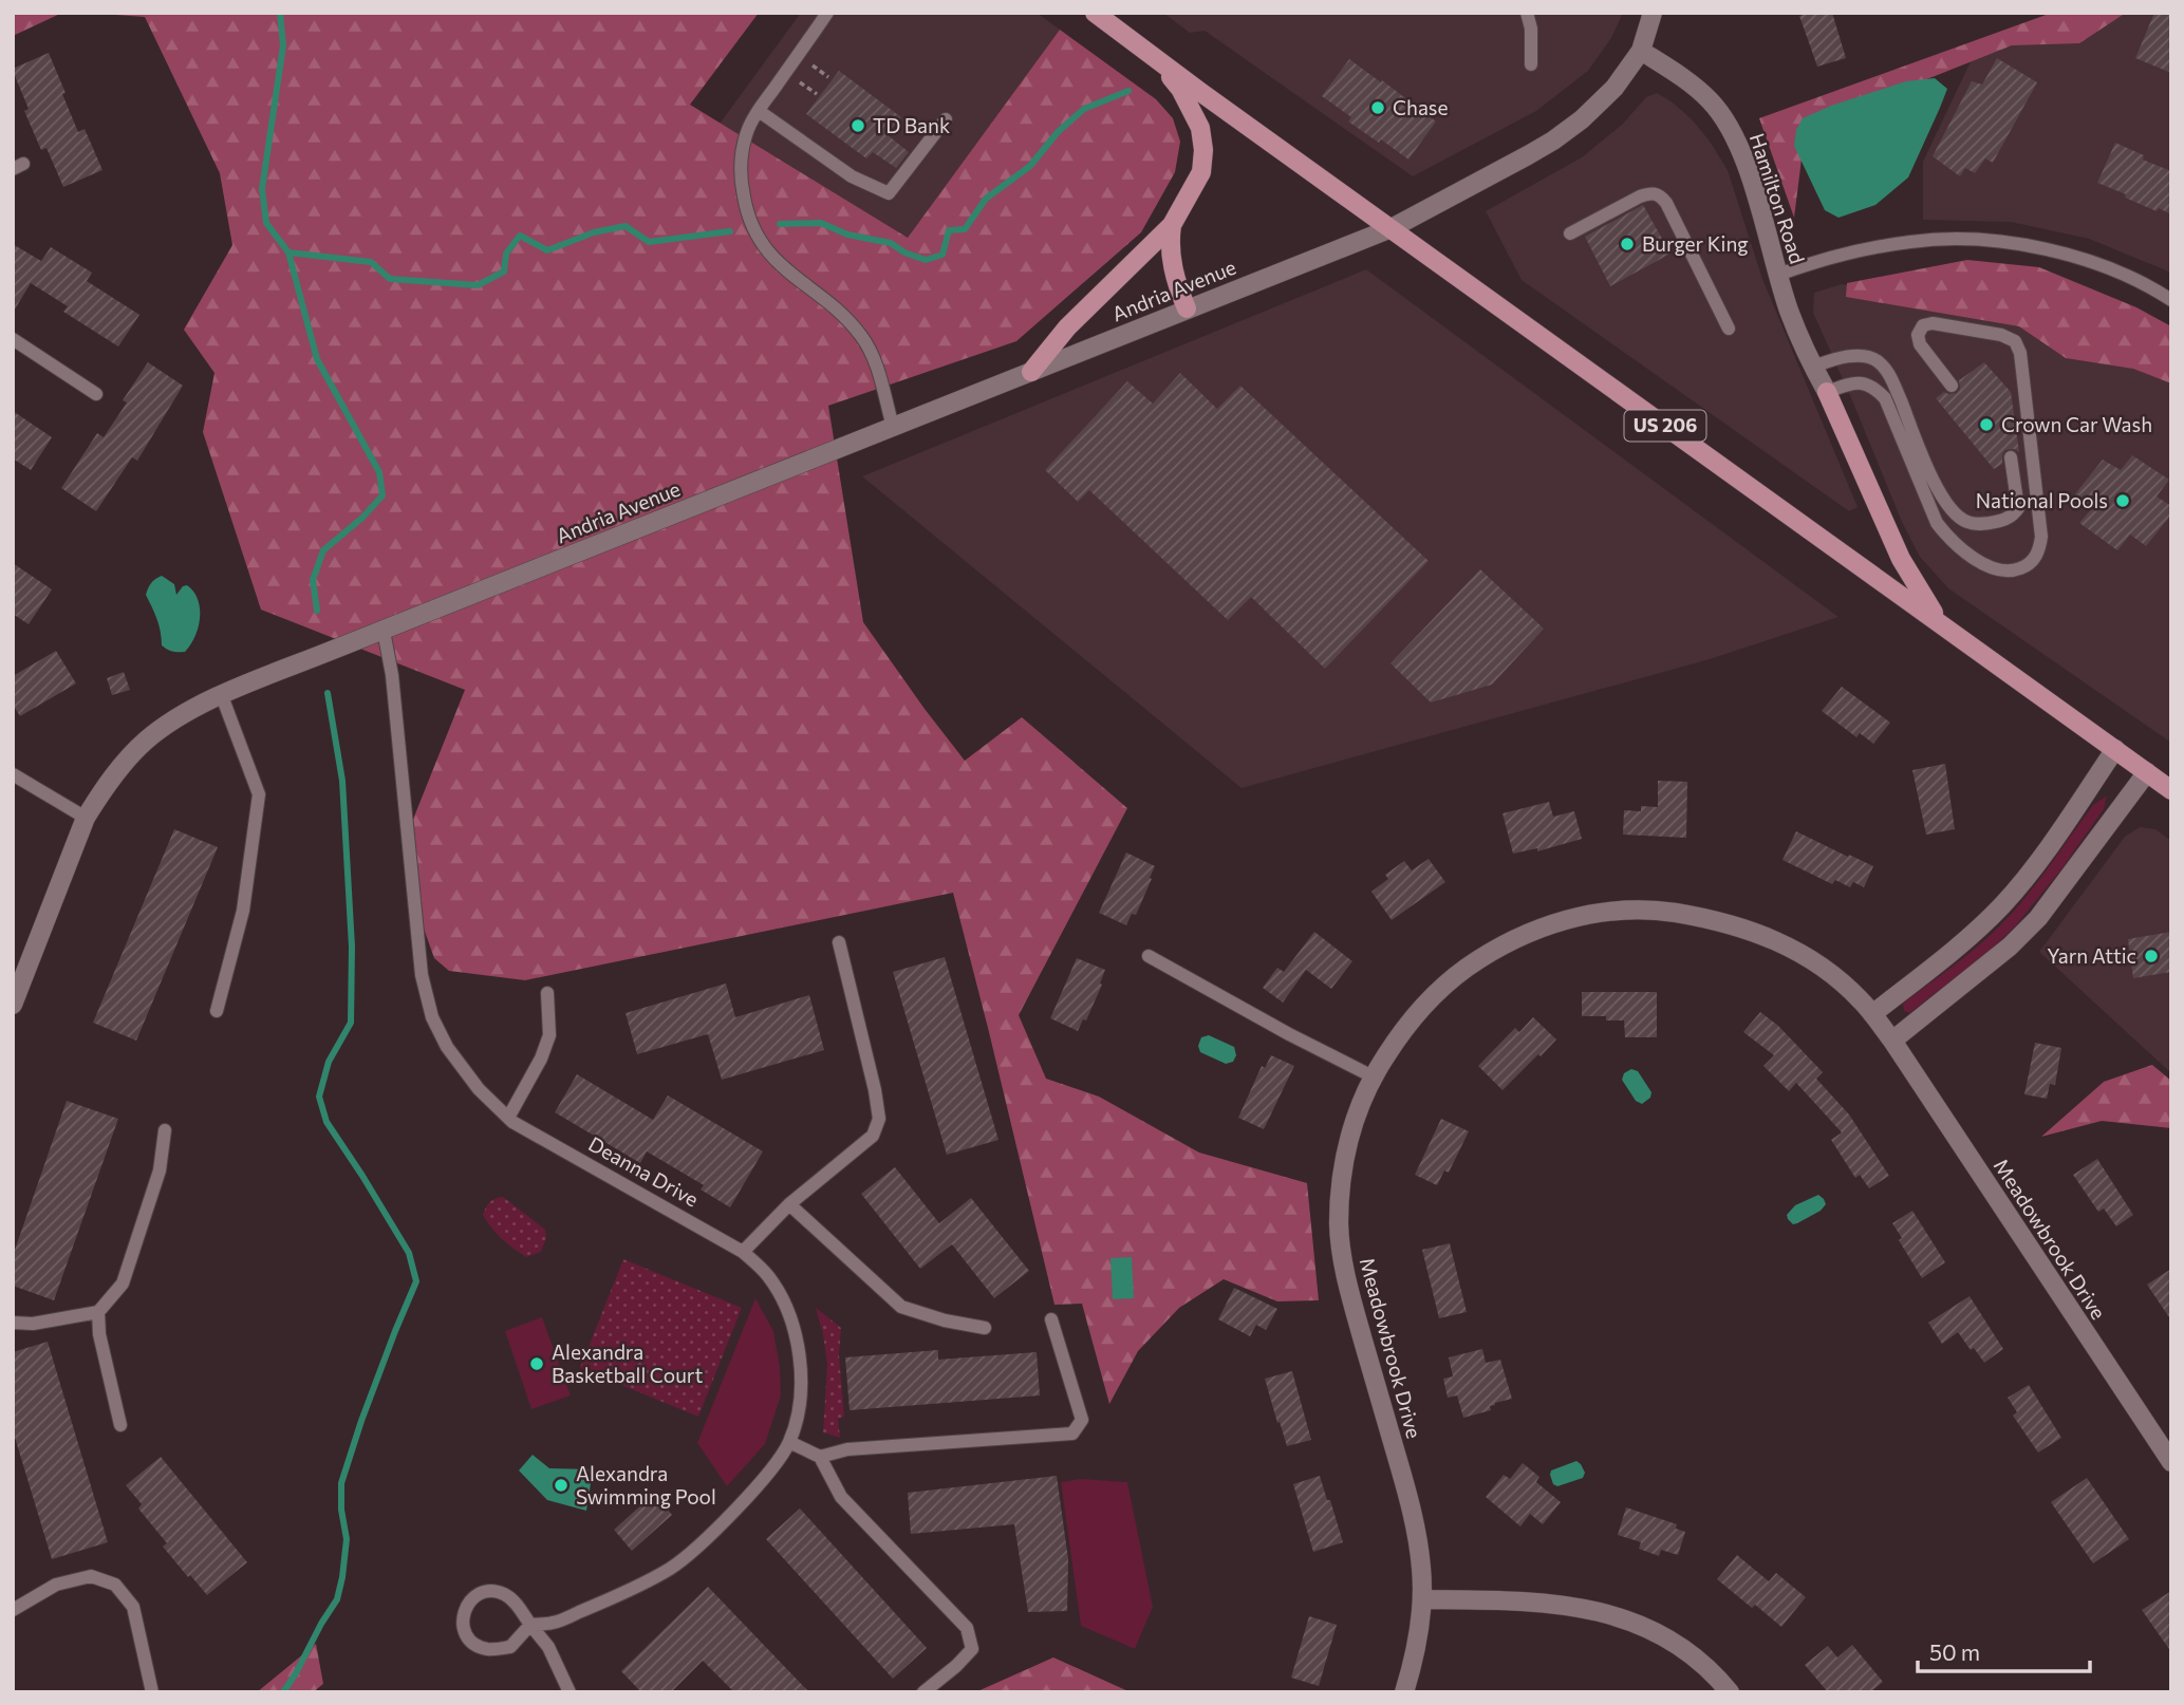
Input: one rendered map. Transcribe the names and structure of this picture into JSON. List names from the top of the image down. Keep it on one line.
{"streets":{"main road":["US 206"],"street":["Hamilton Road","Andria Avenue","Meadowbrook Drive"],"lane":["Deanna Drive"]},"crossings":[["Andria Avenue","US 206"],["Andria Avenue","Deanna Drive"]],"places":["Chase","TD Bank","Burger King","Crown Car Wash","National Pools","Yarn Attic","Alexandra Basketball Court","Alexandra Swimming Pool"],"scale_bar":"50 m"}
